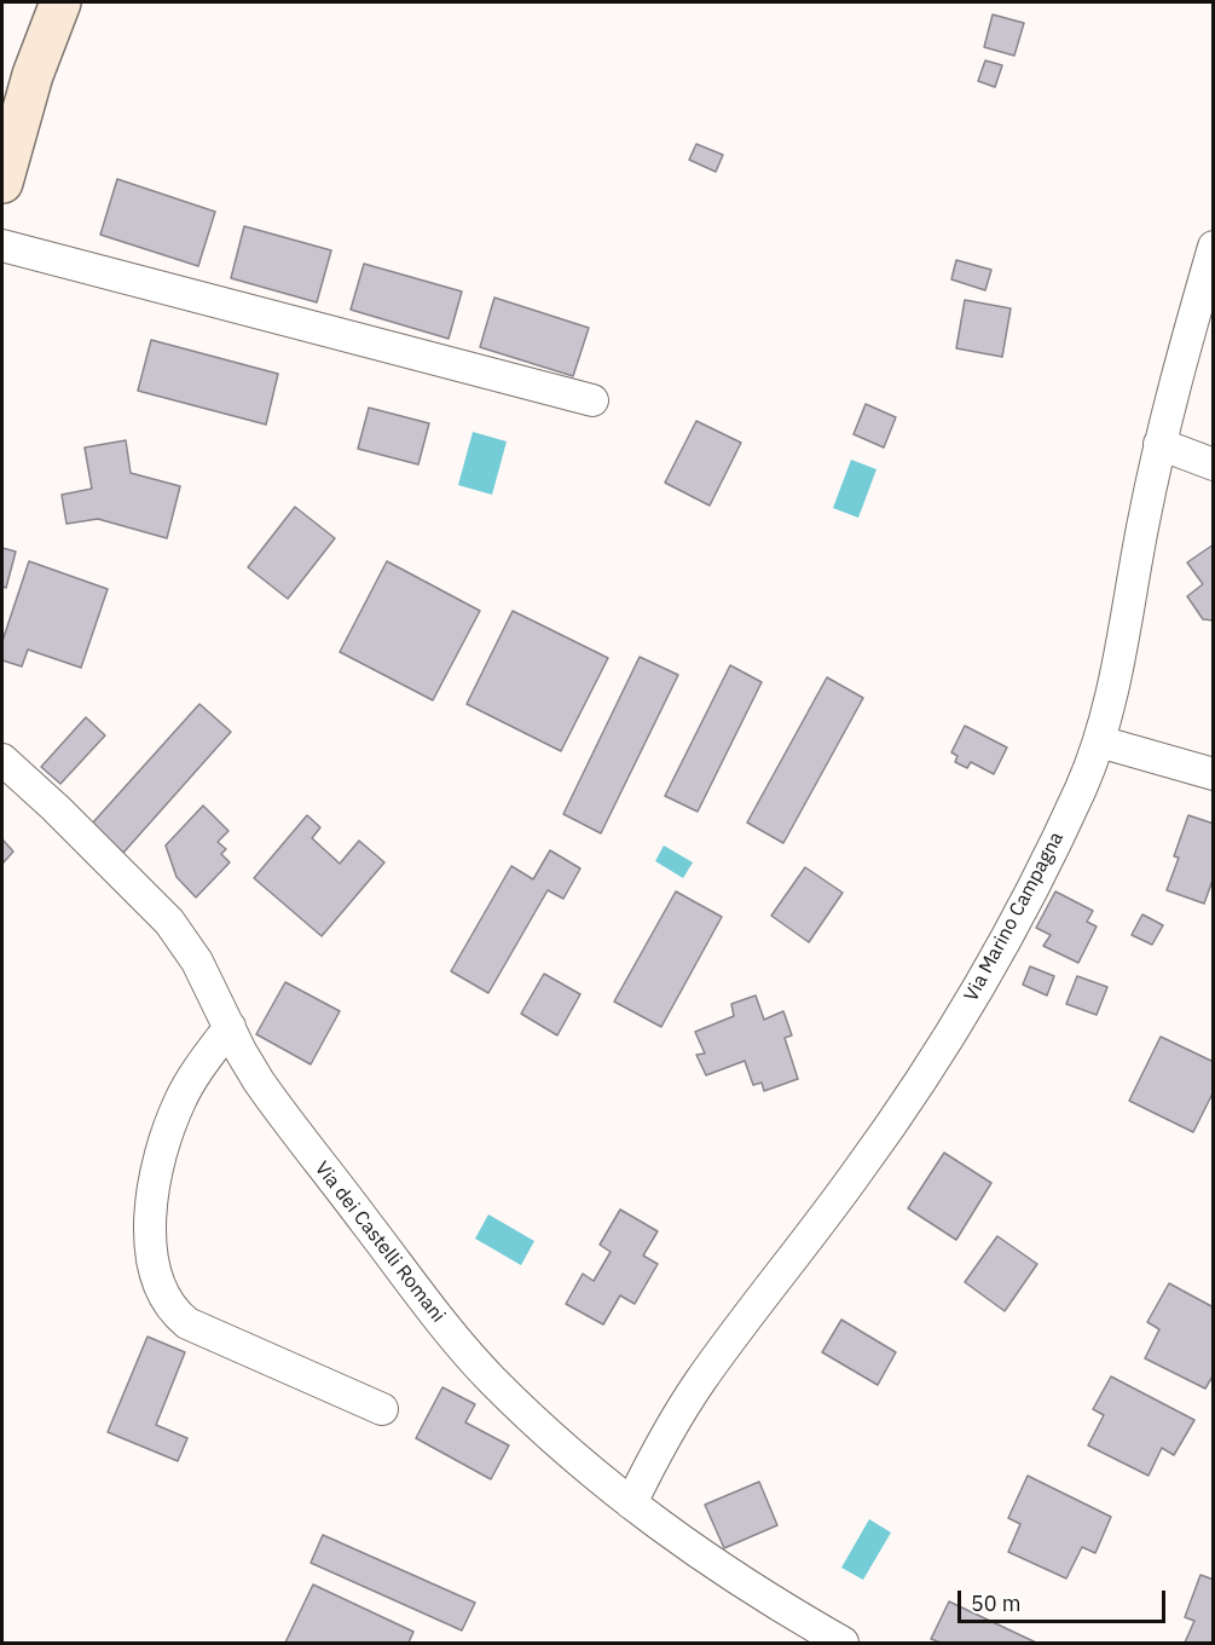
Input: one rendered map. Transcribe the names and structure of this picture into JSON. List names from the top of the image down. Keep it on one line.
{"streets":{"street":["Via Marino Campagna","Via dei Castelli Romani"]},"crossings":[["Via Marino Campagna","Via dei Castelli Romani"]],"scale_bar":"50 m"}
